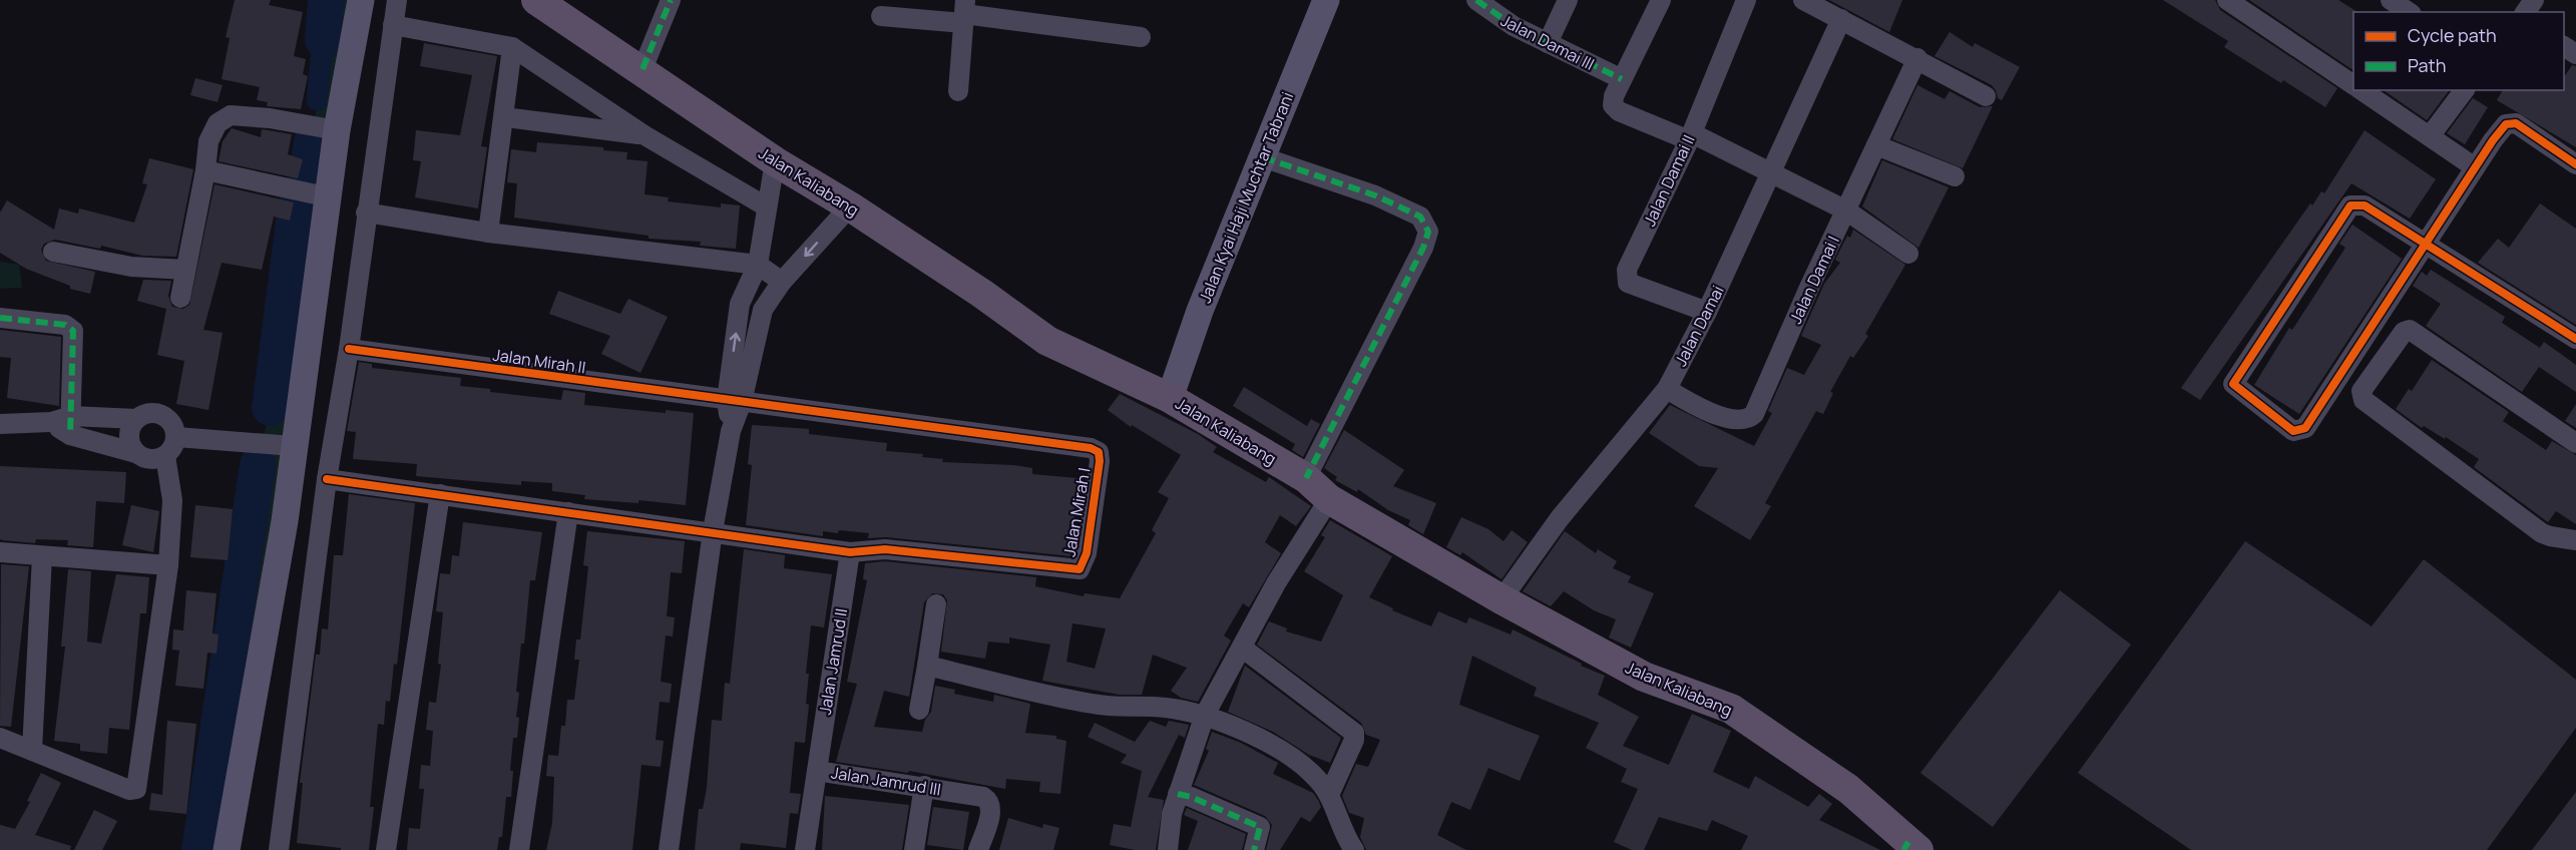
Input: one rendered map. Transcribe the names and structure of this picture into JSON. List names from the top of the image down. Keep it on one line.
{"streets":{"main road":["Jalan Kaliabang"],"street":["Jalan Damai III","Jalan Damai II","Jalan Kyai Haji Muchtar Tabrani","Jalan Damai I","Jalan Damai","Jalan Mirah II","Jalan Mirah I","Jalan Jamrud II","Jalan Jamrud III"]},"crossings":[["Jalan Damai II","Jalan Damai"],["Jalan Kaliabang","Jalan Kyai Haji Muchtar Tabrani"],["Jalan Kaliabang","Jalan Damai"],["Jalan Damai I","Jalan Damai"],["Jalan Mirah II","Jalan Mirah I"],["Jalan Mirah I","Jalan Jamrud II"],["Jalan Jamrud II","Jalan Jamrud III"]],"legend":["Cycle path","Path"]}
